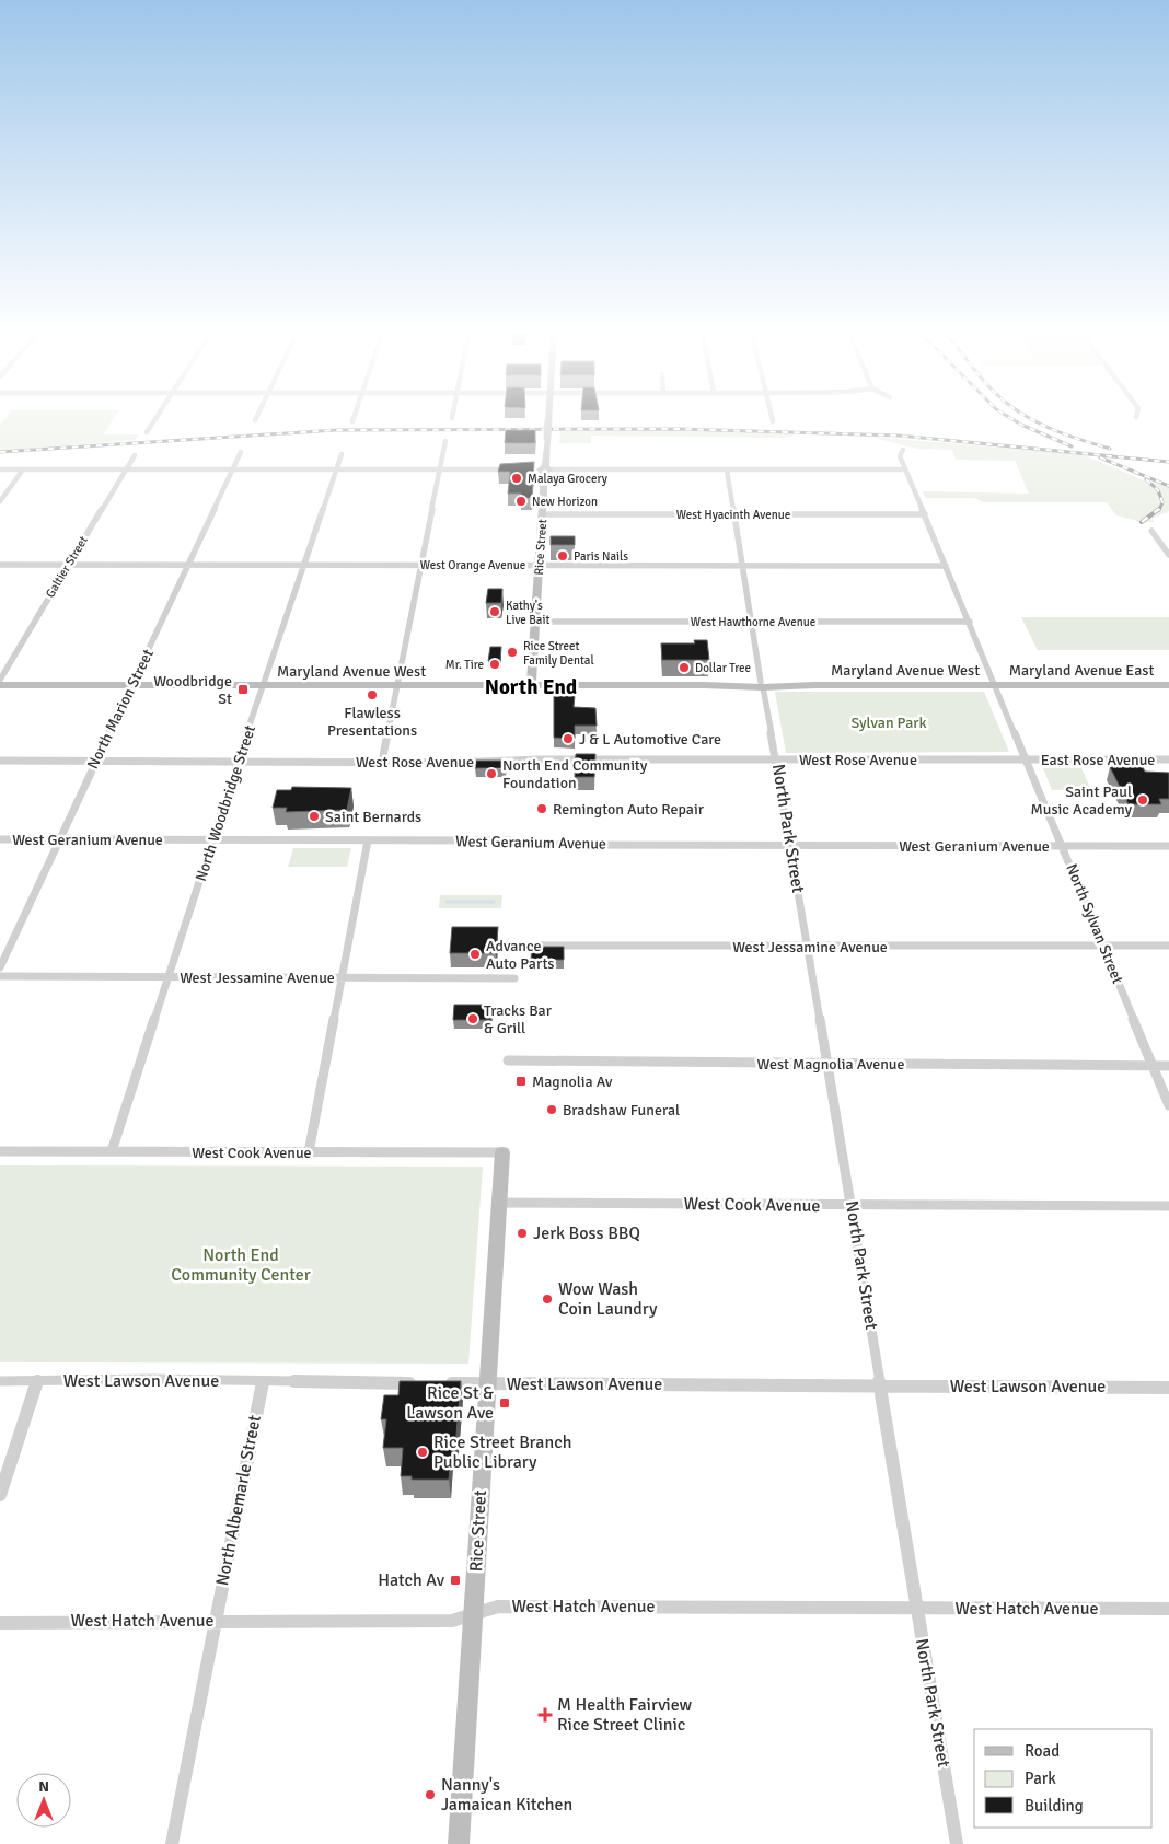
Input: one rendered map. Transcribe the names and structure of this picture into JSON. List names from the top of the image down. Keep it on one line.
{"streets":{"main road":["Rice Street","Maryland Avenue West","Maryland Avenue East"],"street":["West Hyacinth Avenue","West Orange Avenue","Galtier Street","West Hawthorne Avenue","North Marion Street","West Rose Avenue","East Rose Avenue","North Woodbridge Street","North Park Street","West Geranium Avenue","North Sylvan Street","West Jessamine Avenue","West Magnolia Avenue","West Cook Avenue","West Lawson Avenue","North Albemarle Street","West Hatch Avenue"]},"crossings":[["West Hyacinth Avenue","Rice Street"],["West Hyacinth Avenue","North Park Street"],["West Hyacinth Avenue","North Sylvan Street"],["Rice Street","West Orange Avenue"],["Rice Street","West Hawthorne Avenue"],["Rice Street","Maryland Avenue West"],["Rice Street","West Cook Avenue"],["Rice Street","West Lawson Avenue"],["Rice Street","West Hatch Avenue"],["West Orange Avenue","Galtier Street"],["West Orange Avenue","North Marion Street"],["West Orange Avenue","North Woodbridge Street"],["West Orange Avenue","North Park Street"],["West Orange Avenue","North Sylvan Street"],["West Hawthorne Avenue","North Park Street"],["West Hawthorne Avenue","North Sylvan Street"],["Maryland Avenue West","Maryland Avenue East"],["Maryland Avenue West","North Marion Street"],["Maryland Avenue West","North Woodbridge Street"],["Maryland Avenue West","North Park Street"],["Maryland Avenue West","North Sylvan Street"],["Maryland Avenue East","North Sylvan Street"],["North Marion Street","West Rose Avenue"],["North Marion Street","West Geranium Avenue"],["West Rose Avenue","East Rose Avenue"],["West Rose Avenue","North Woodbridge Street"],["West Rose Avenue","North Park Street"],["West Rose Avenue","North Sylvan Street"],["East Rose Avenue","North Sylvan Street"],["North Woodbridge Street","West Geranium Avenue"],["North Woodbridge Street","West Jessamine Avenue"],["North Woodbridge Street","West Cook Avenue"],["North Park Street","West Geranium Avenue"],["North Park Street","West Jessamine Avenue"],["North Park Street","West Magnolia Avenue"],["North Park Street","West Cook Avenue"],["North Park Street","West Lawson Avenue"],["North Park Street","West Hatch Avenue"],["West Geranium Avenue","North Sylvan Street"],["North Sylvan Street","West Jessamine Avenue"],["North Sylvan Street","West Magnolia Avenue"],["West Lawson Avenue","North Albemarle Street"],["North Albemarle Street","West Hatch Avenue"]],"districts":["North End"],"parks":["Sylvan Park","North End Community Center"],"places":{"other":["Malaya Grocery","New Horizon","Paris Nails","Kathy's Live Bait","Rice Street Family Dental","Mr. Tire","Dollar Tree","Flawless Presentations","J & L Automotive Care","North End Community Foundation","Saint Paul Music Academy","Remington Auto Repair","Saint Bernards","Advance Auto Parts","Tracks Bar & Grill","Bradshaw Funeral","Jerk Boss BBQ","Wow Wash Coin Laundry","Rice Street Branch Public Library","Nanny's Jamaican Kitchen"],"transit":["Woodbridge St","Magnolia Av","Rice St & Lawson Ave","Hatch Av"],"health":["M Health Fairview Rice Street Clinic"]},"legend":["Road","Park","Building"],"north":"top"}
